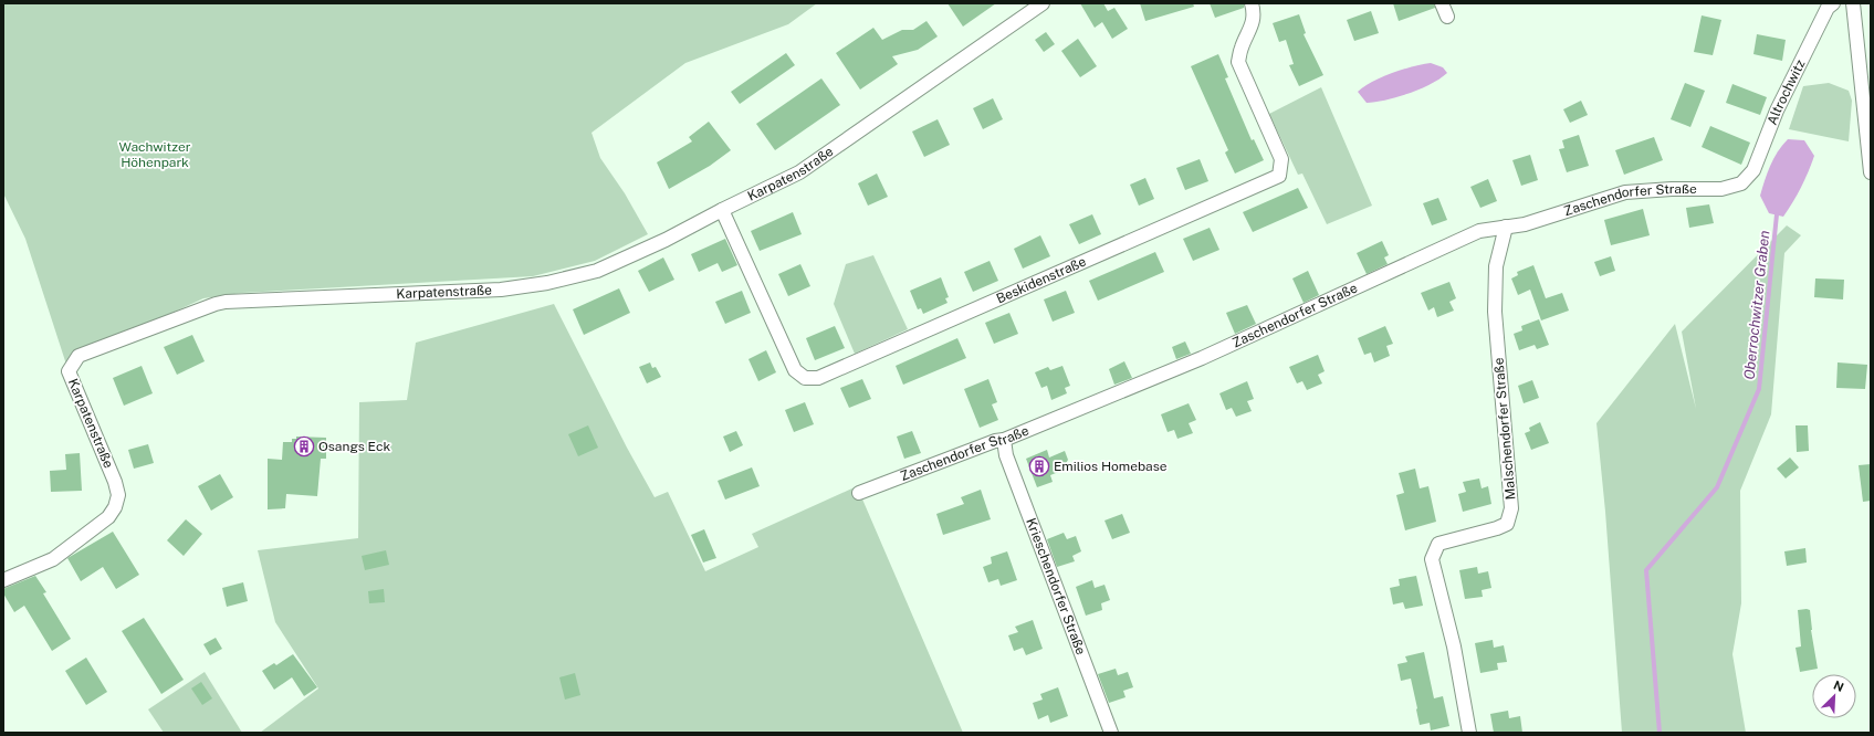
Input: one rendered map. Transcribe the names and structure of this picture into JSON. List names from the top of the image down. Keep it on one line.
{"streets":{"street":["Altrochwitz","Karpatenstraße","Zaschendorfer Straße","Beskidenstraße","Malschendorfer Straße","Krieschendorfer Straße"]},"crossings":[["Altrochwitz","Zaschendorfer Straße"],["Karpatenstraße","Beskidenstraße"],["Zaschendorfer Straße","Malschendorfer Straße"],["Zaschendorfer Straße","Krieschendorfer Straße"]],"water":["Oberrochwitzer Graben"],"parks":["Wachwitzer Höhenpark"],"places":{"building":["Osangs Eck","Emilios Homebase"]},"north":"top right"}
